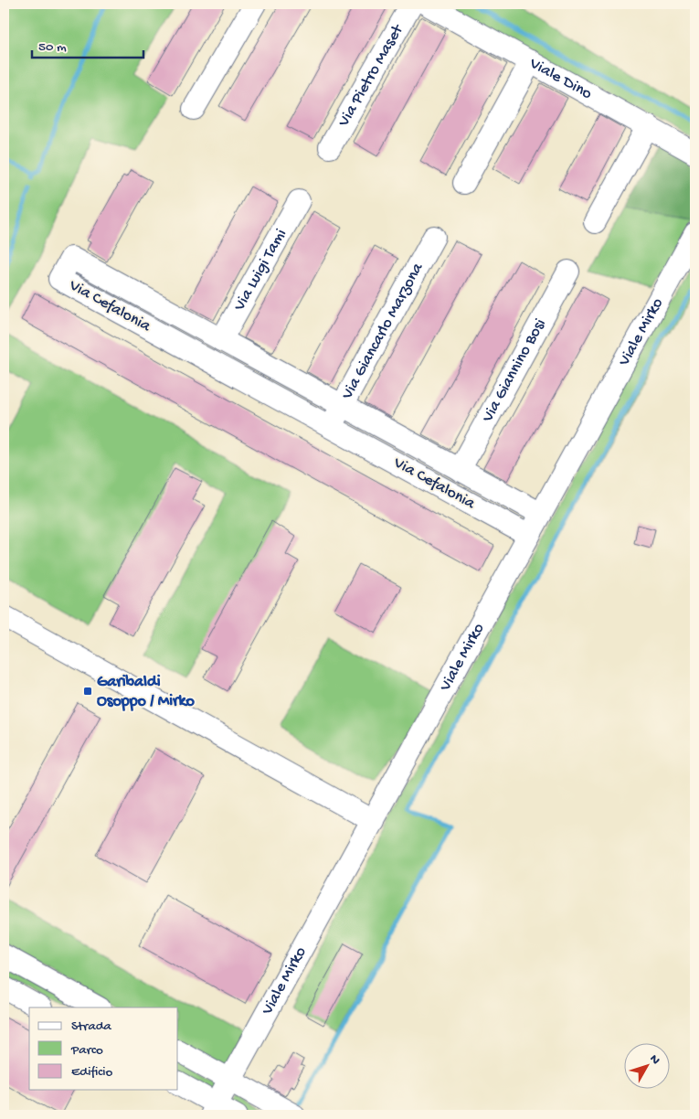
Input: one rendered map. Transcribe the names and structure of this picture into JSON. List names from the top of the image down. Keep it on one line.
{"streets":{"street":["Via Pietro Maset","Viale Dino","Via Luigi Tami","Via Cefalonia","Via Giancarlo Marzona","Viale Mirko","Via Giannino Bosi"]},"crossings":[["Via Luigi Tami","Via Cefalonia"],["Via Cefalonia","Via Giancarlo Marzona"],["Via Cefalonia","Viale Mirko"],["Via Cefalonia","Via Giannino Bosi"]],"places":{"transit":["Garibaldi Osoppo / Mirko"]},"legend":["Strada","Parco","Edificio"],"scale_bar":"50 m","north":"top right"}
